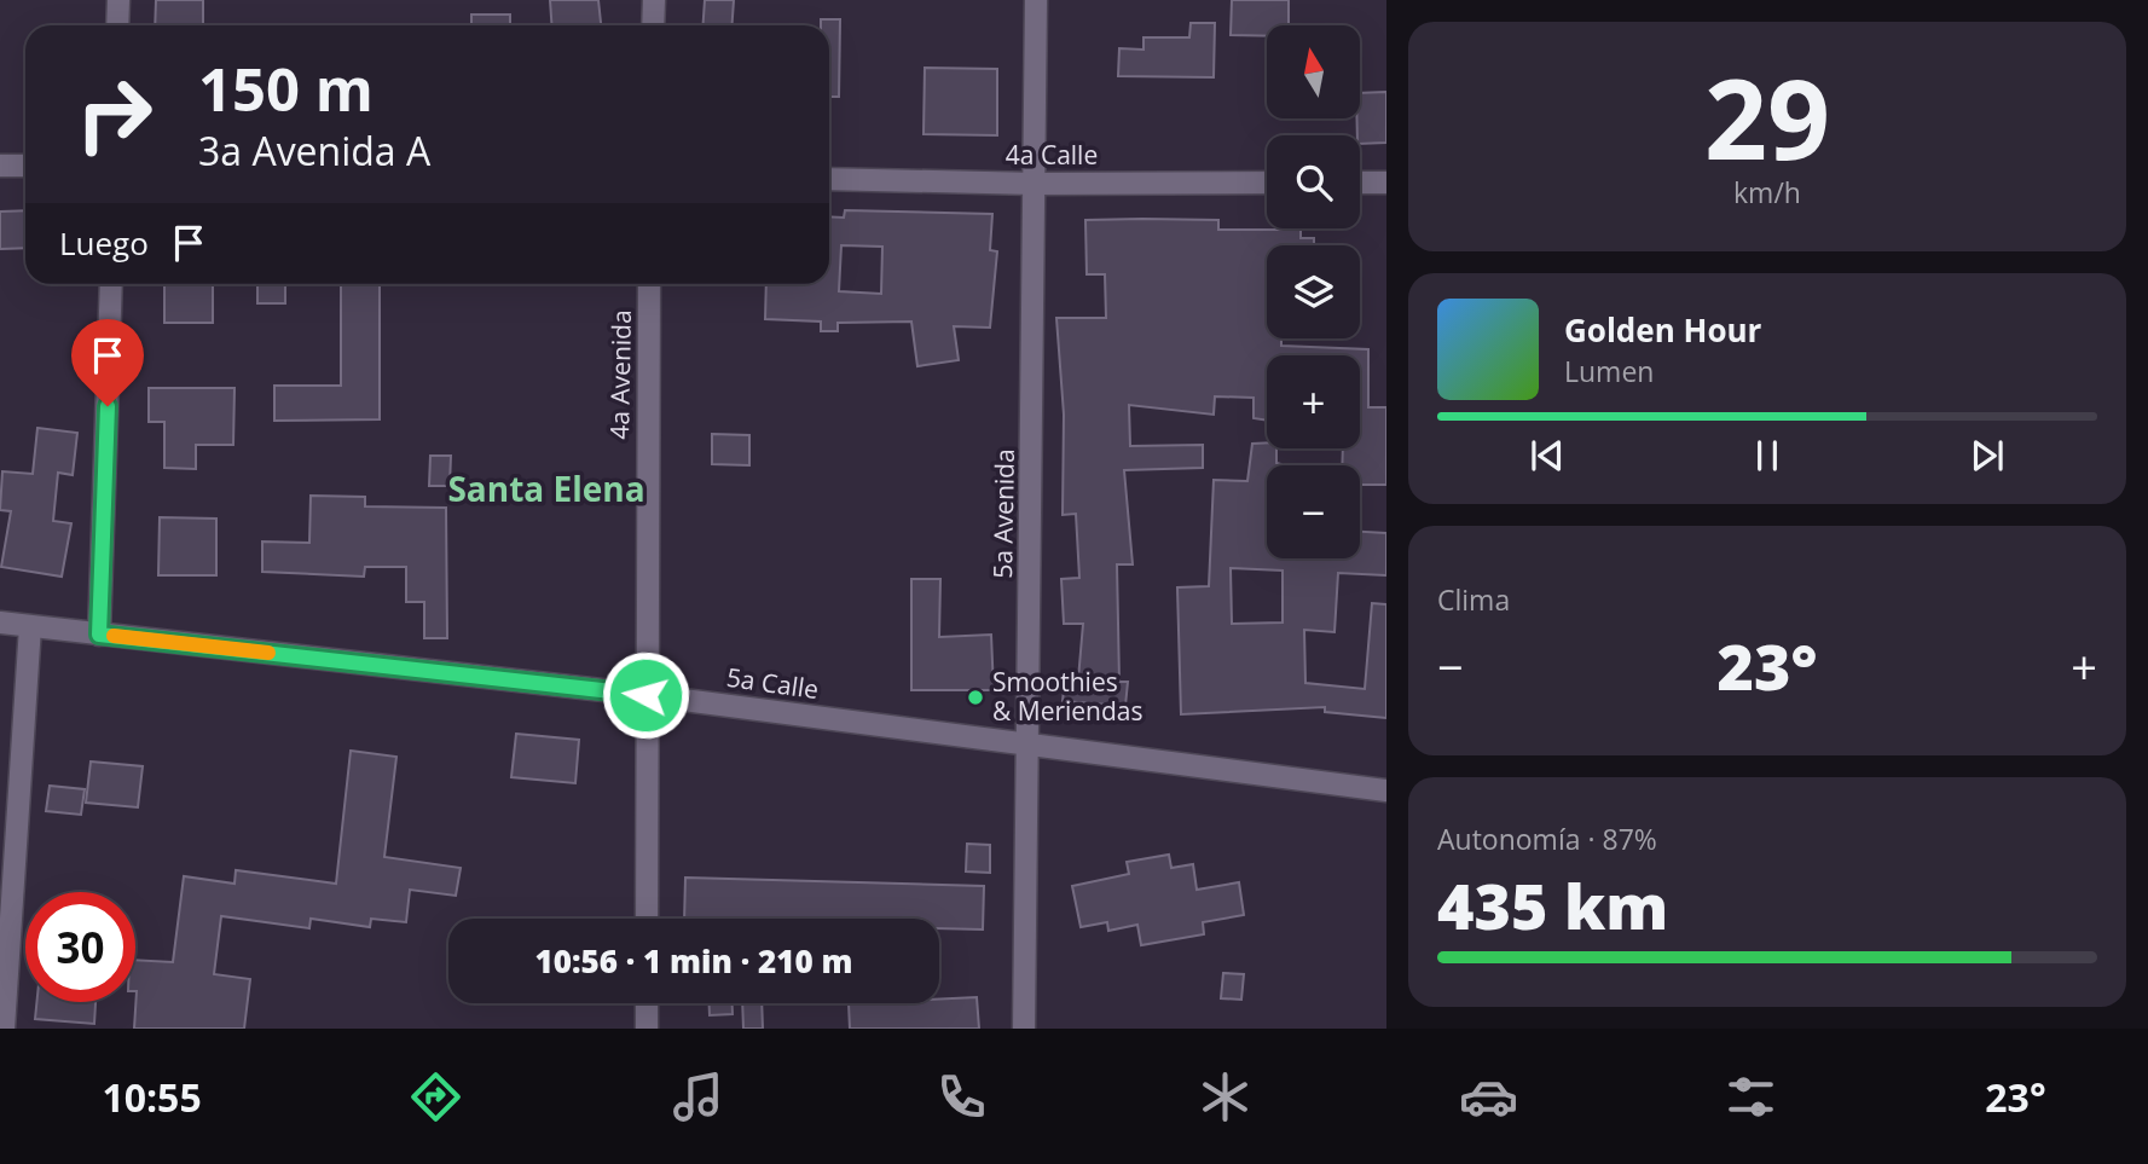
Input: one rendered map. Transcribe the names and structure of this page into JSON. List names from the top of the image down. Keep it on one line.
{"streets":{"street":["4a Calle","4a Avenida","5a Avenida","5a Calle"]},"crossings":[["4a Calle","5a Avenida"],["4a Avenida","5a Calle"],["5a Avenida","5a Calle"]],"districts":["Santa Elena"],"places":["Smoothies & Meriendas"],"north":"top","page":{"tile":[["29","km/h"],"Clima",["Autonomía · 87%","435 km"]],"map_buttons":["+","−"],"turn":["150 m","3a Avenida A"],"then":"Luego","song":["Golden Hour","Lumen"],"heat":["−","23°","+"],"limit":"30","trip":"10:56 · 1 min · 210 m","tabs":["10:55","23°"]}}
